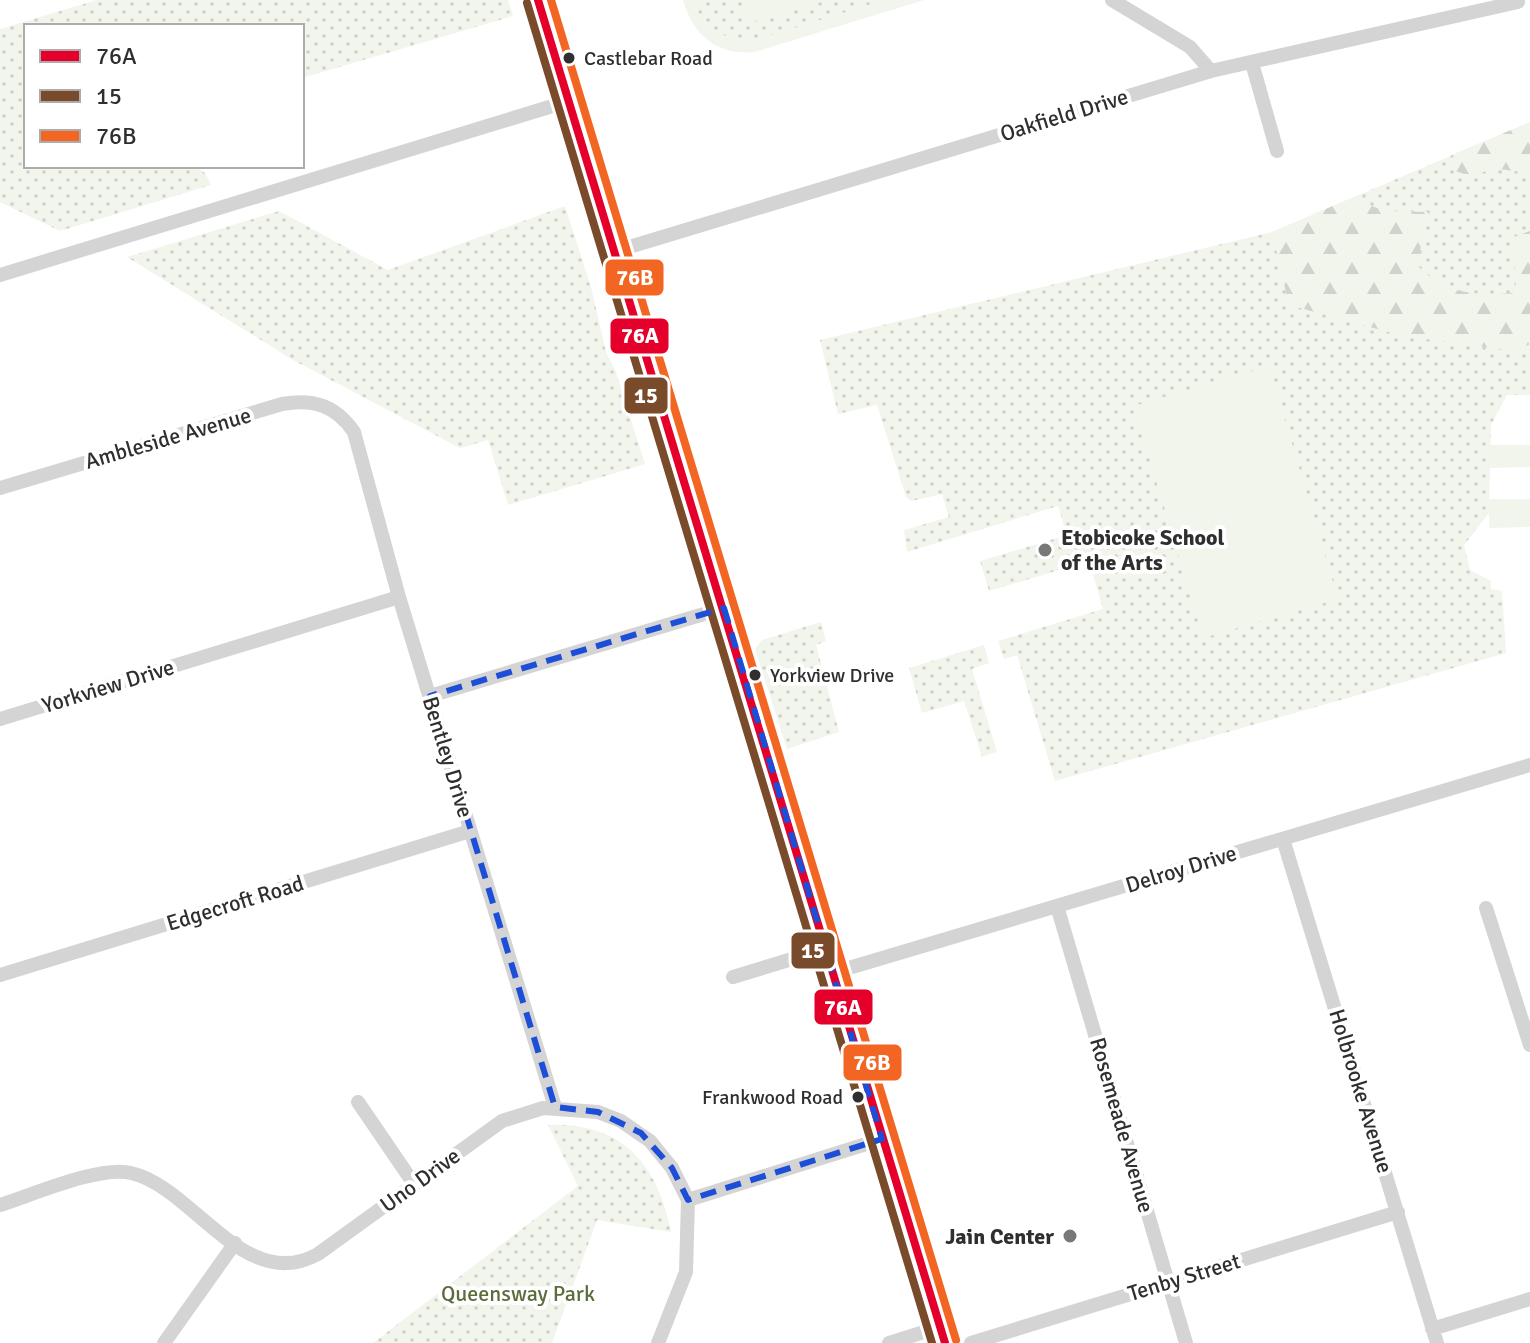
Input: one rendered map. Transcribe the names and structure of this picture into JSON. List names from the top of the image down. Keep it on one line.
{"streets":{"street":["Oakfield Drive","Ambleside Avenue","Yorkview Drive","Bentley Drive","Delroy Drive","Edgecroft Road","Holbrooke Avenue","Rosemeade Avenue","Uno Drive","Tenby Street"]},"crossings":[["Ambleside Avenue","Bentley Drive"],["Yorkview Drive","Bentley Drive"],["Bentley Drive","Edgecroft Road"],["Bentley Drive","Uno Drive"],["Delroy Drive","Holbrooke Avenue"],["Delroy Drive","Rosemeade Avenue"],["Holbrooke Avenue","Tenby Street"],["Rosemeade Avenue","Tenby Street"]],"parks":["Queensway Park"],"places":["Castlebar Road","Etobicoke School of the Arts","Yorkview Drive","Frankwood Road","Jain Center"],"lines":["transit line 76A","transit line 76B","transit line 15"],"legend":["76A","15","76B"]}
